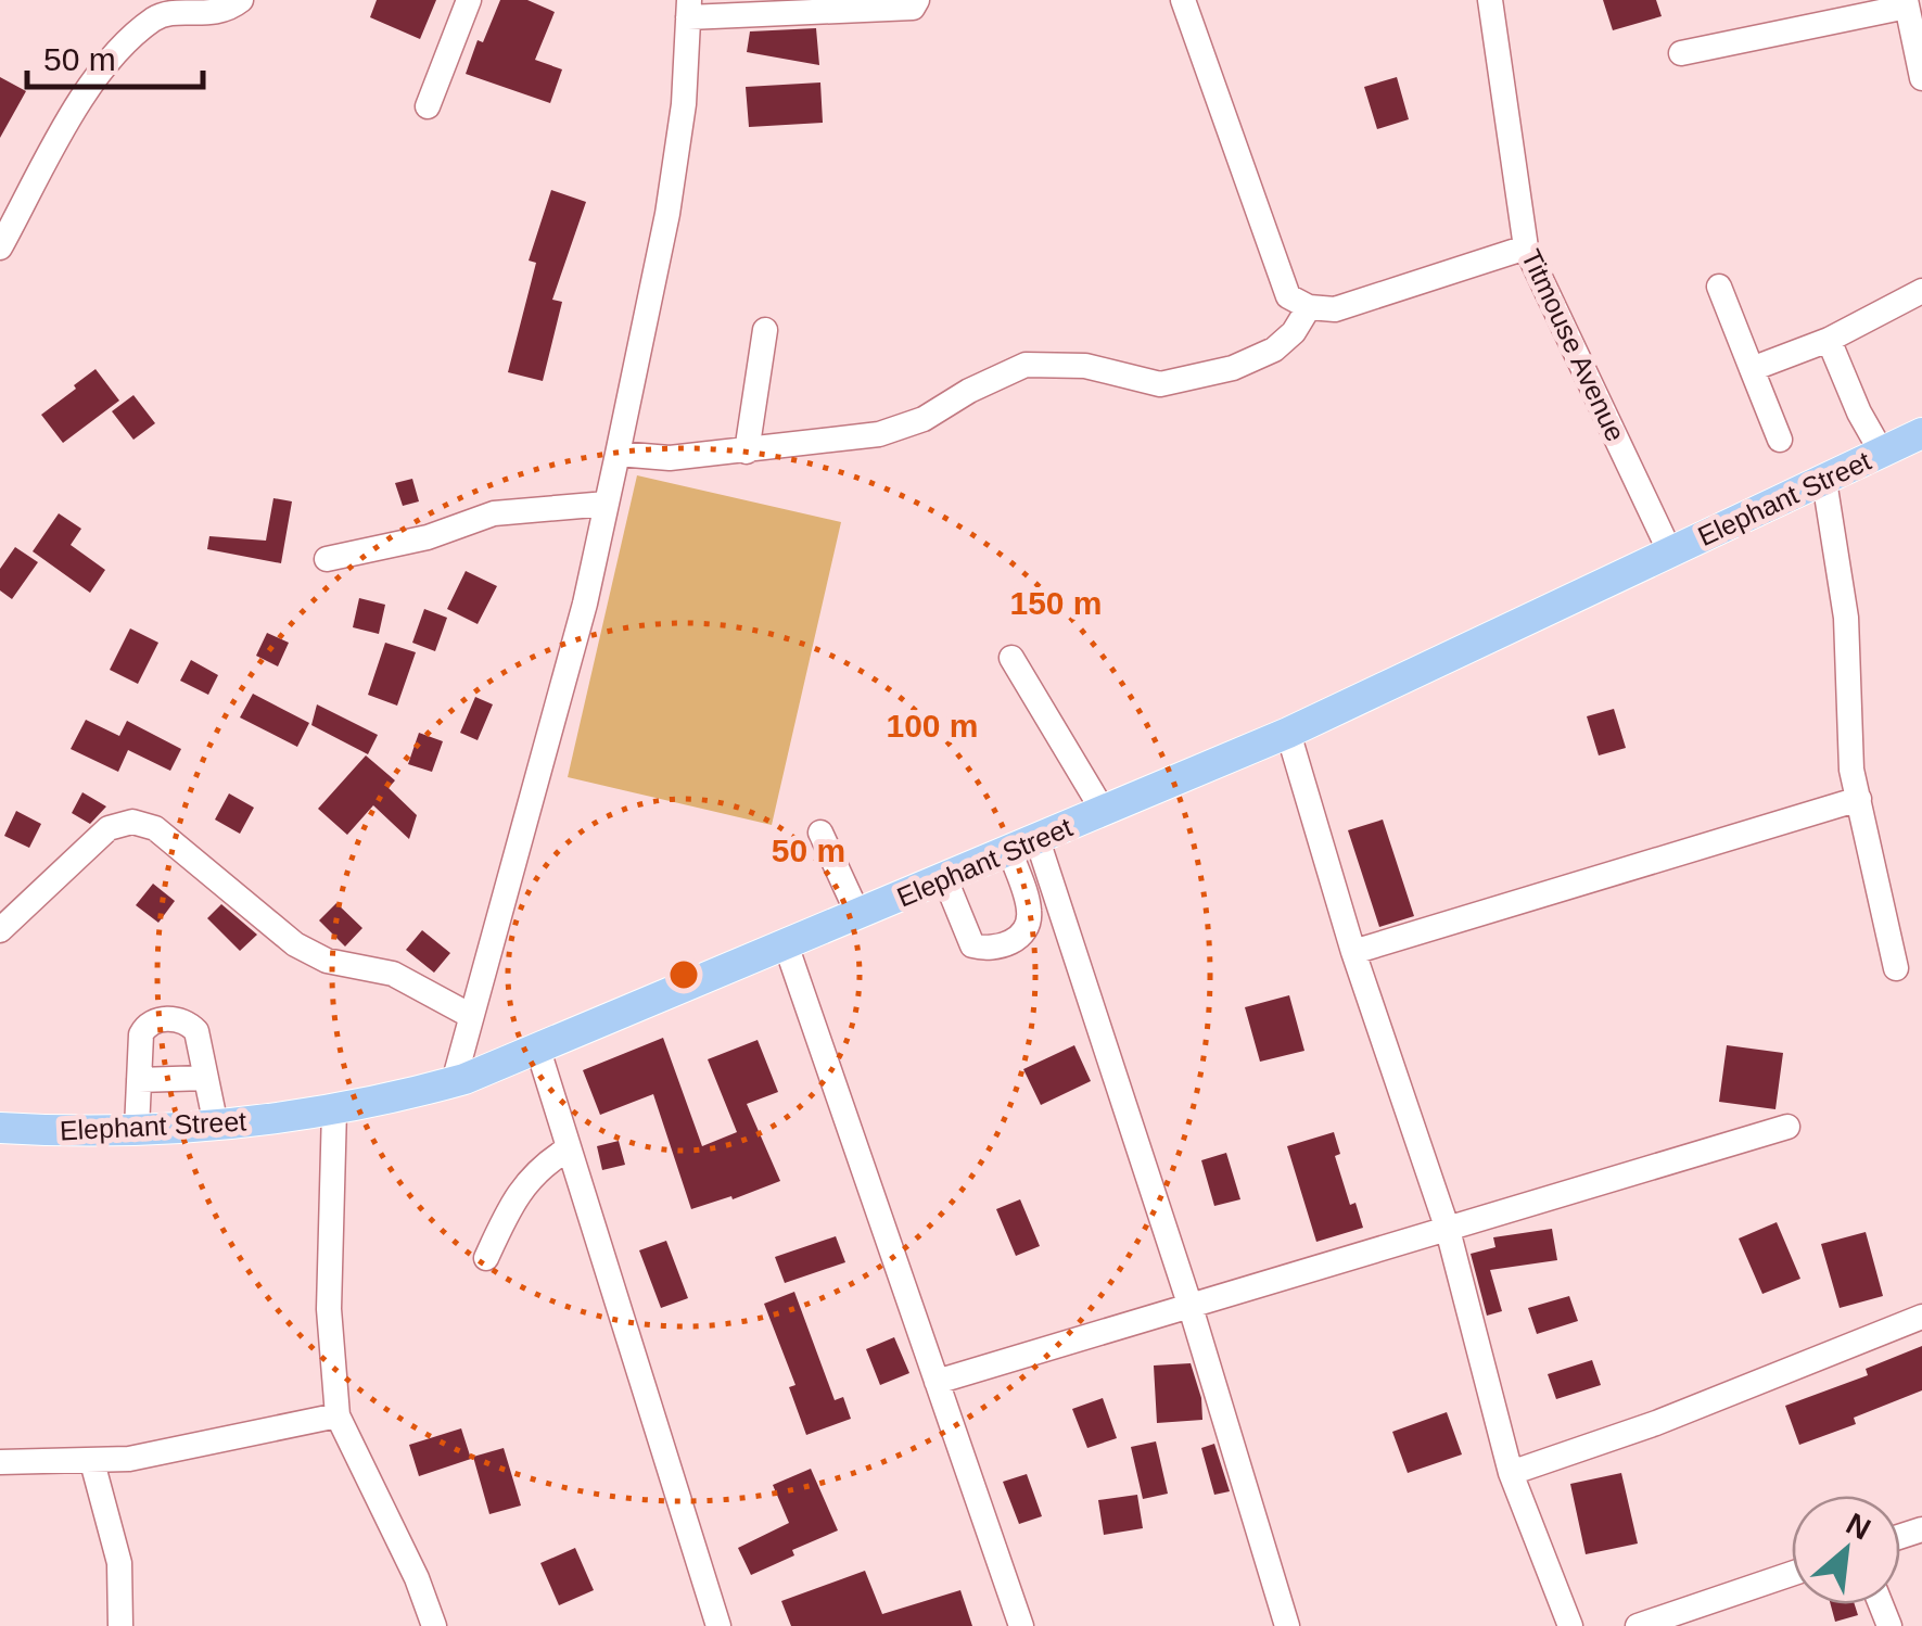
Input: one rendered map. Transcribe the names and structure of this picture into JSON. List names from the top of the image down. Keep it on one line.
{"streets":{"main road":["Elephant Street"],"street":["Titmouse Avenue"]},"crossings":[["Titmouse Avenue","Elephant Street"]],"scale_bar":"50 m","north":"top right","rings":["150 m","100 m","50 m"]}
